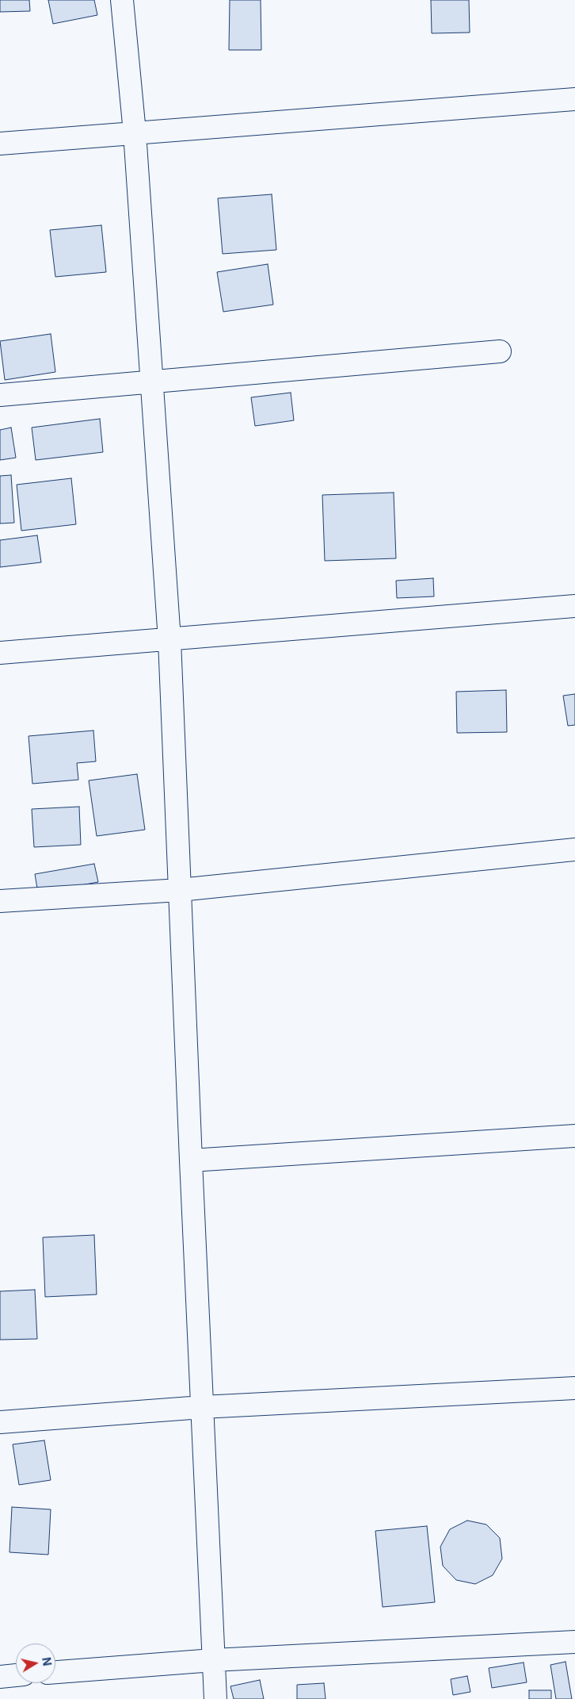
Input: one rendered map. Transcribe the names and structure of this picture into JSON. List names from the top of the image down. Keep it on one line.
{"north":"right"}
